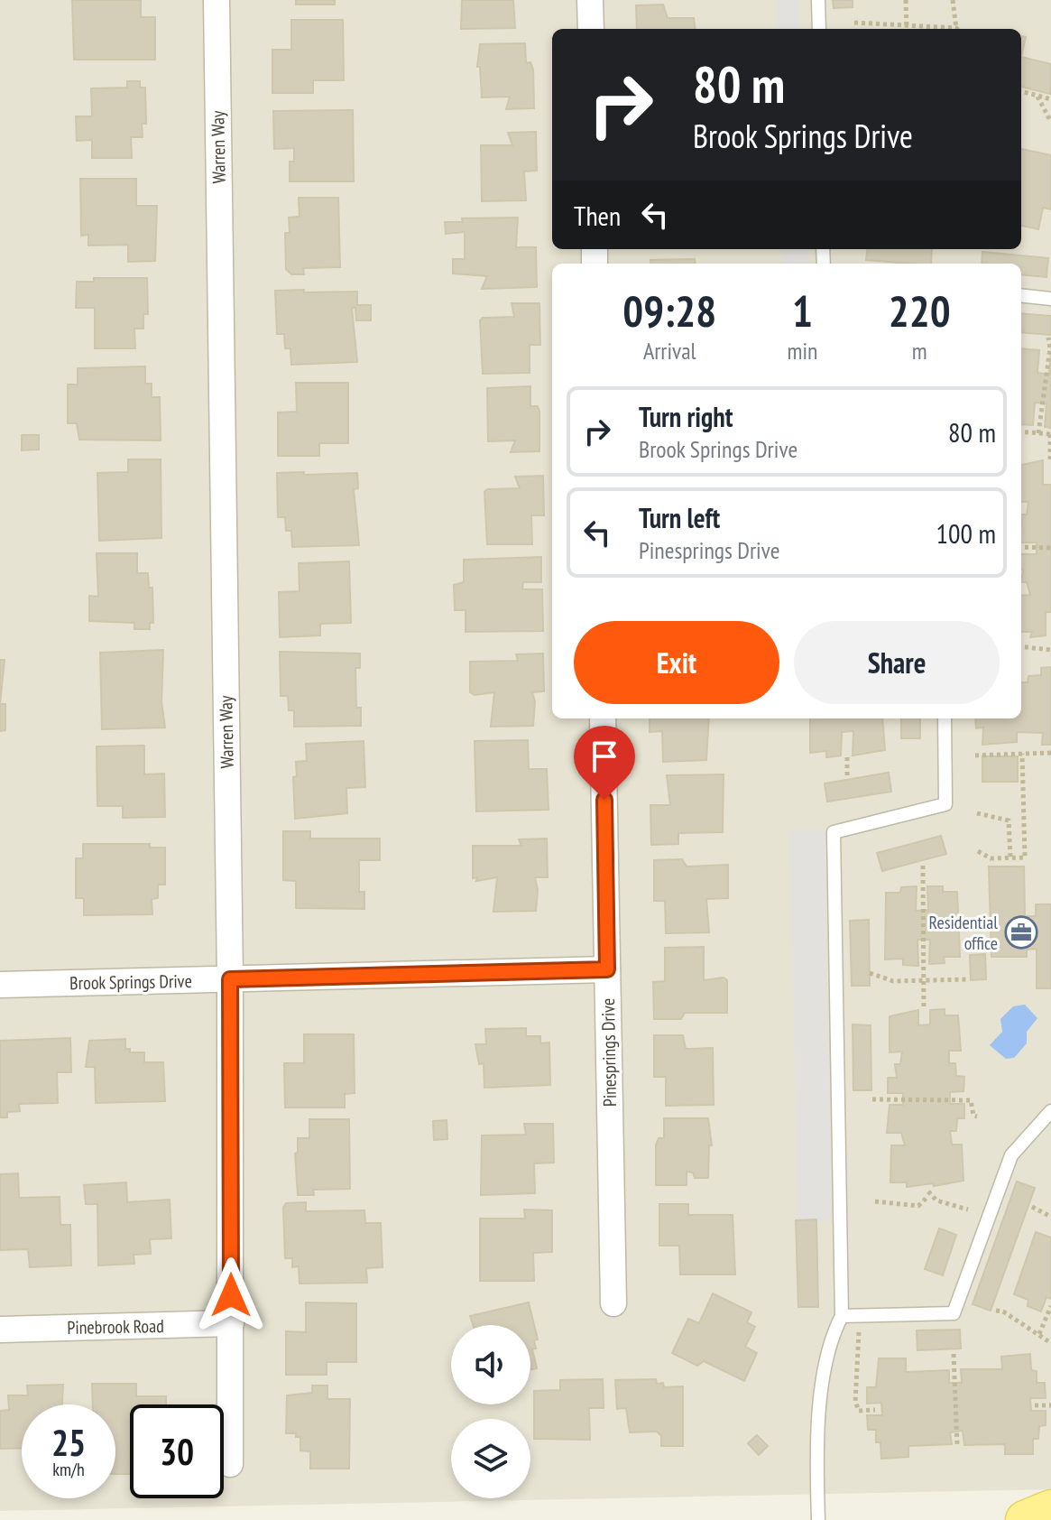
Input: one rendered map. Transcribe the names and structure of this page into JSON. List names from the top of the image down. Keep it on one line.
{"streets":{"street":["Warren Way","Brook Springs Drive","Pinesprings Drive","Pinebrook Road"]},"crossings":[["Warren Way","Brook Springs Drive"],["Warren Way","Pinebrook Road"],["Brook Springs Drive","Pinesprings Drive"]],"places":{"office":["Residential office"]},"page":{"turn":["80 m","Brook Springs Drive"],"then":"Then","eta":["09:28","Arrival","1","min","220","m"],"list":[{"name":"Turn right","note":"Brook Springs Drive","value":"80 m"},{"name":"Turn left","note":"Pinesprings Drive","value":"100 m"}],"buttons":["Exit","Share"],"speed":"25 km/h","limit":"30"}}
